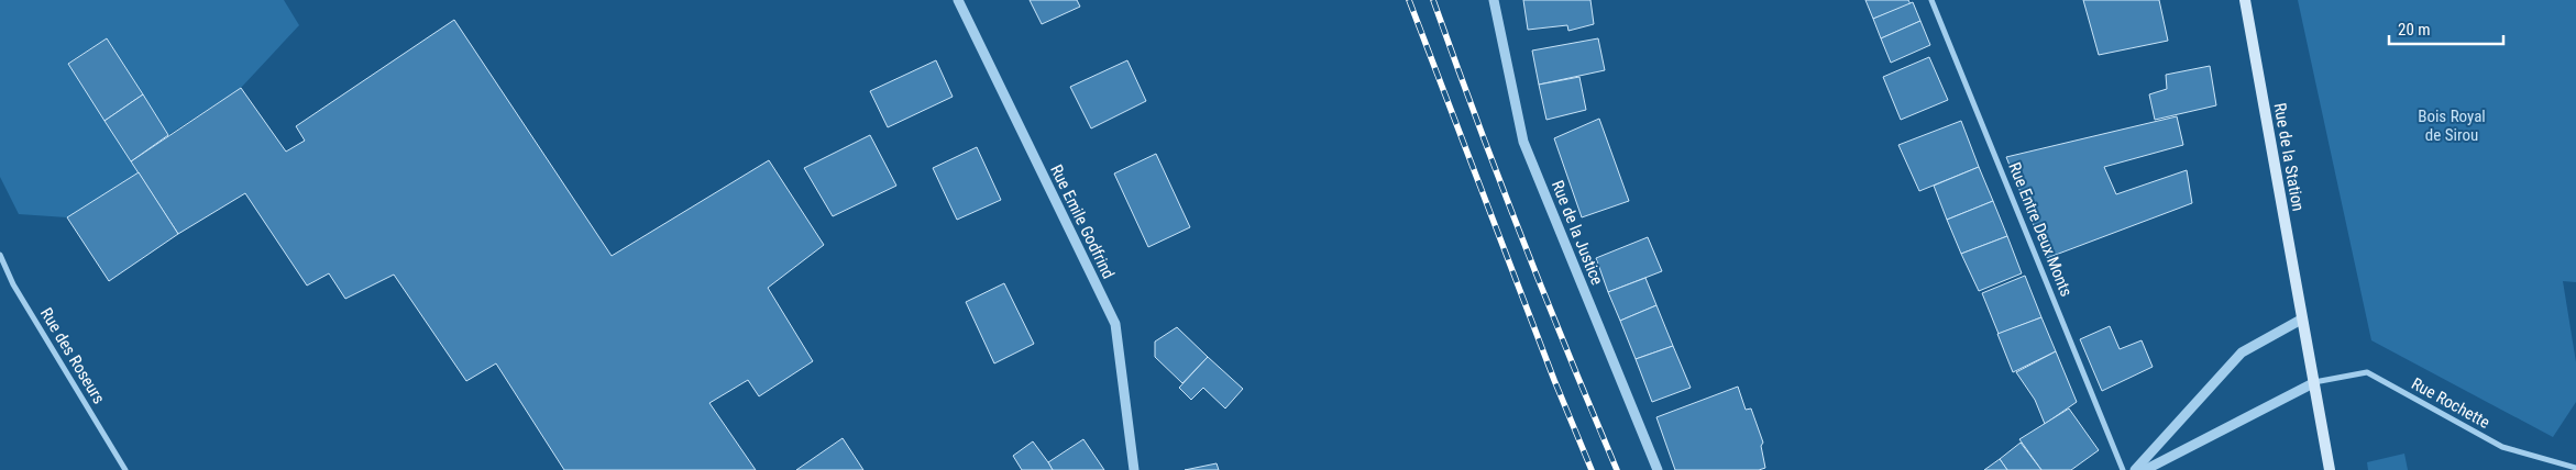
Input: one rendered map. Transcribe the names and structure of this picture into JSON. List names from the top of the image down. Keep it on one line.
{"streets":{"main road":["Rue de la Station"],"street":["Rue Emile Godfrind","Rue Entre Deux Monts","Rue de la Justice","Rue des Roseurs","Rue Rochette"]},"crossings":[["Rue de la Station","Rue Rochette"]],"parks":["Bois Royal de Sirou"],"scale_bar":"20 m"}
